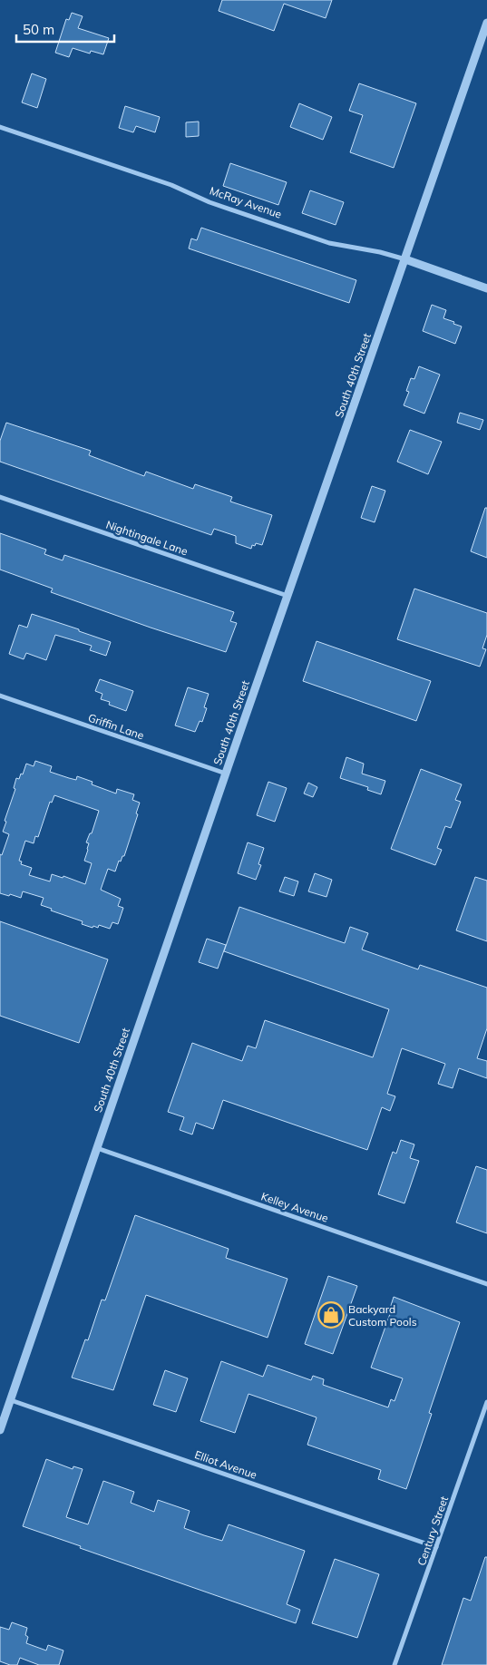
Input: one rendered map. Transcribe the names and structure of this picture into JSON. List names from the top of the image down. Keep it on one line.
{"streets":{"street":["McRay Avenue","South 40th Street","Nightingale Lane","Griffin Lane","Kelley Avenue","Elliot Avenue","Century Street"]},"crossings":[["McRay Avenue","South 40th Street"],["South 40th Street","Nightingale Lane"],["South 40th Street","Griffin Lane"],["South 40th Street","Kelley Avenue"],["South 40th Street","Elliot Avenue"],["Elliot Avenue","Century Street"]],"places":{"shop":["Backyard Custom Pools"]},"scale_bar":"50 m"}
